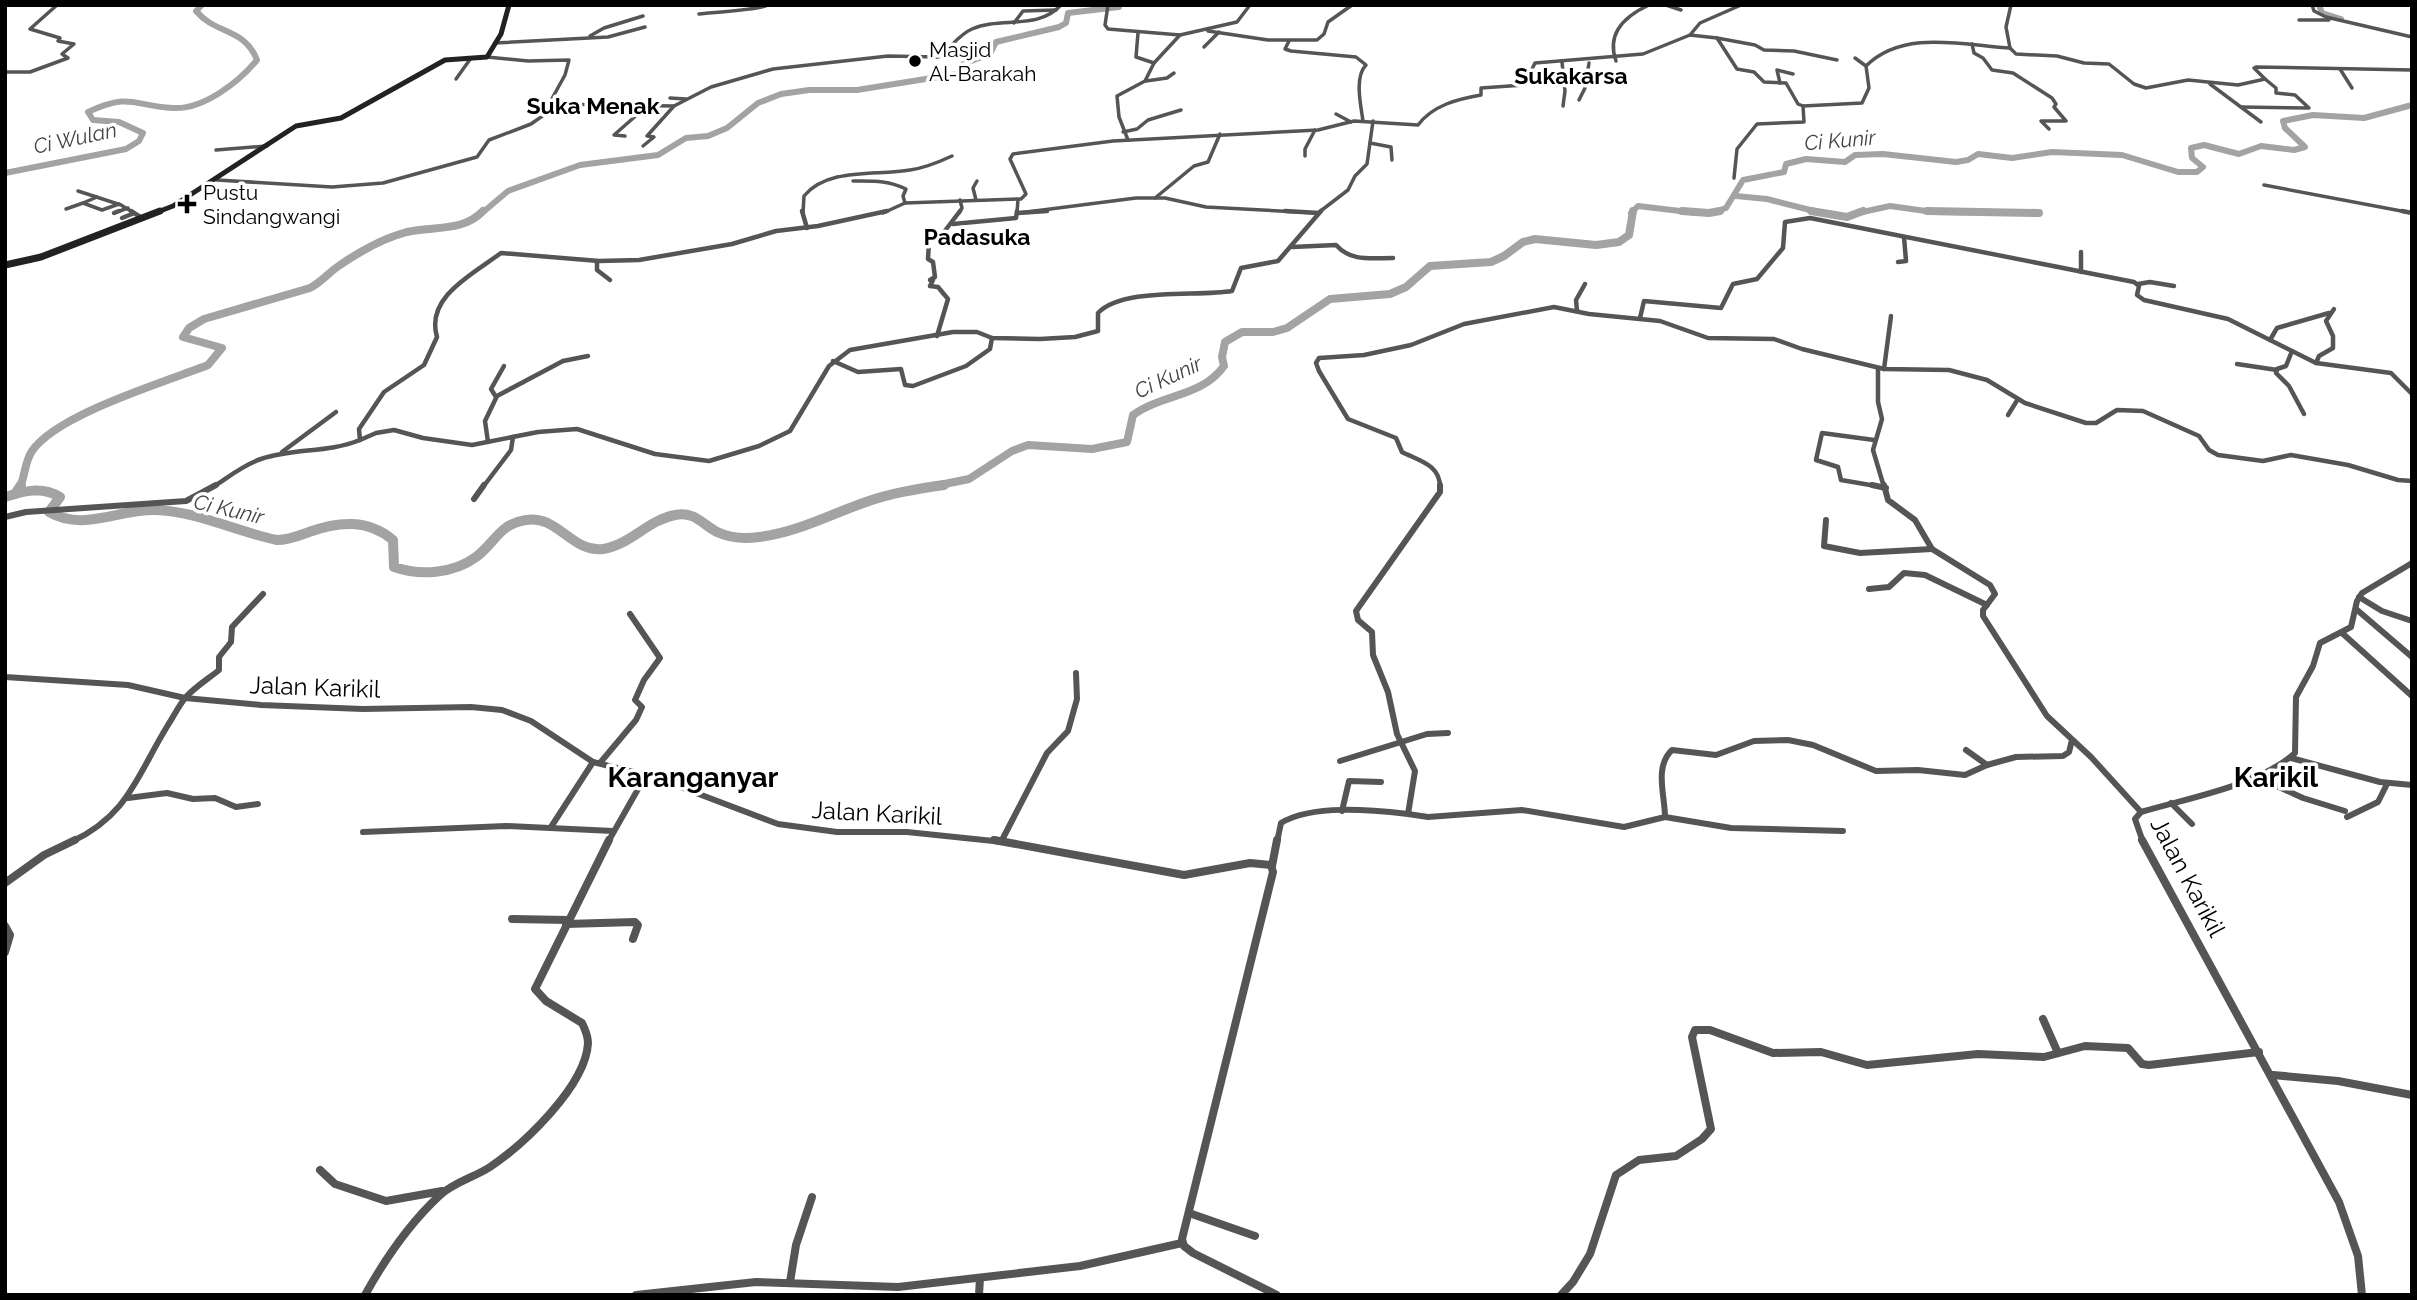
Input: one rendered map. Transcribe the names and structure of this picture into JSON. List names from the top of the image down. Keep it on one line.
{"streets":{"street":["Jalan Karikil"]},"districts":["Sukakarsa","Suka Menak","Padasuka","Karanganyar","Karikil"],"water":["Ci Wulan","Ci Kunir"],"places":{"other":["Masjid Al-Barakah"],"health":["Pustu Sindangwangi"]}}
